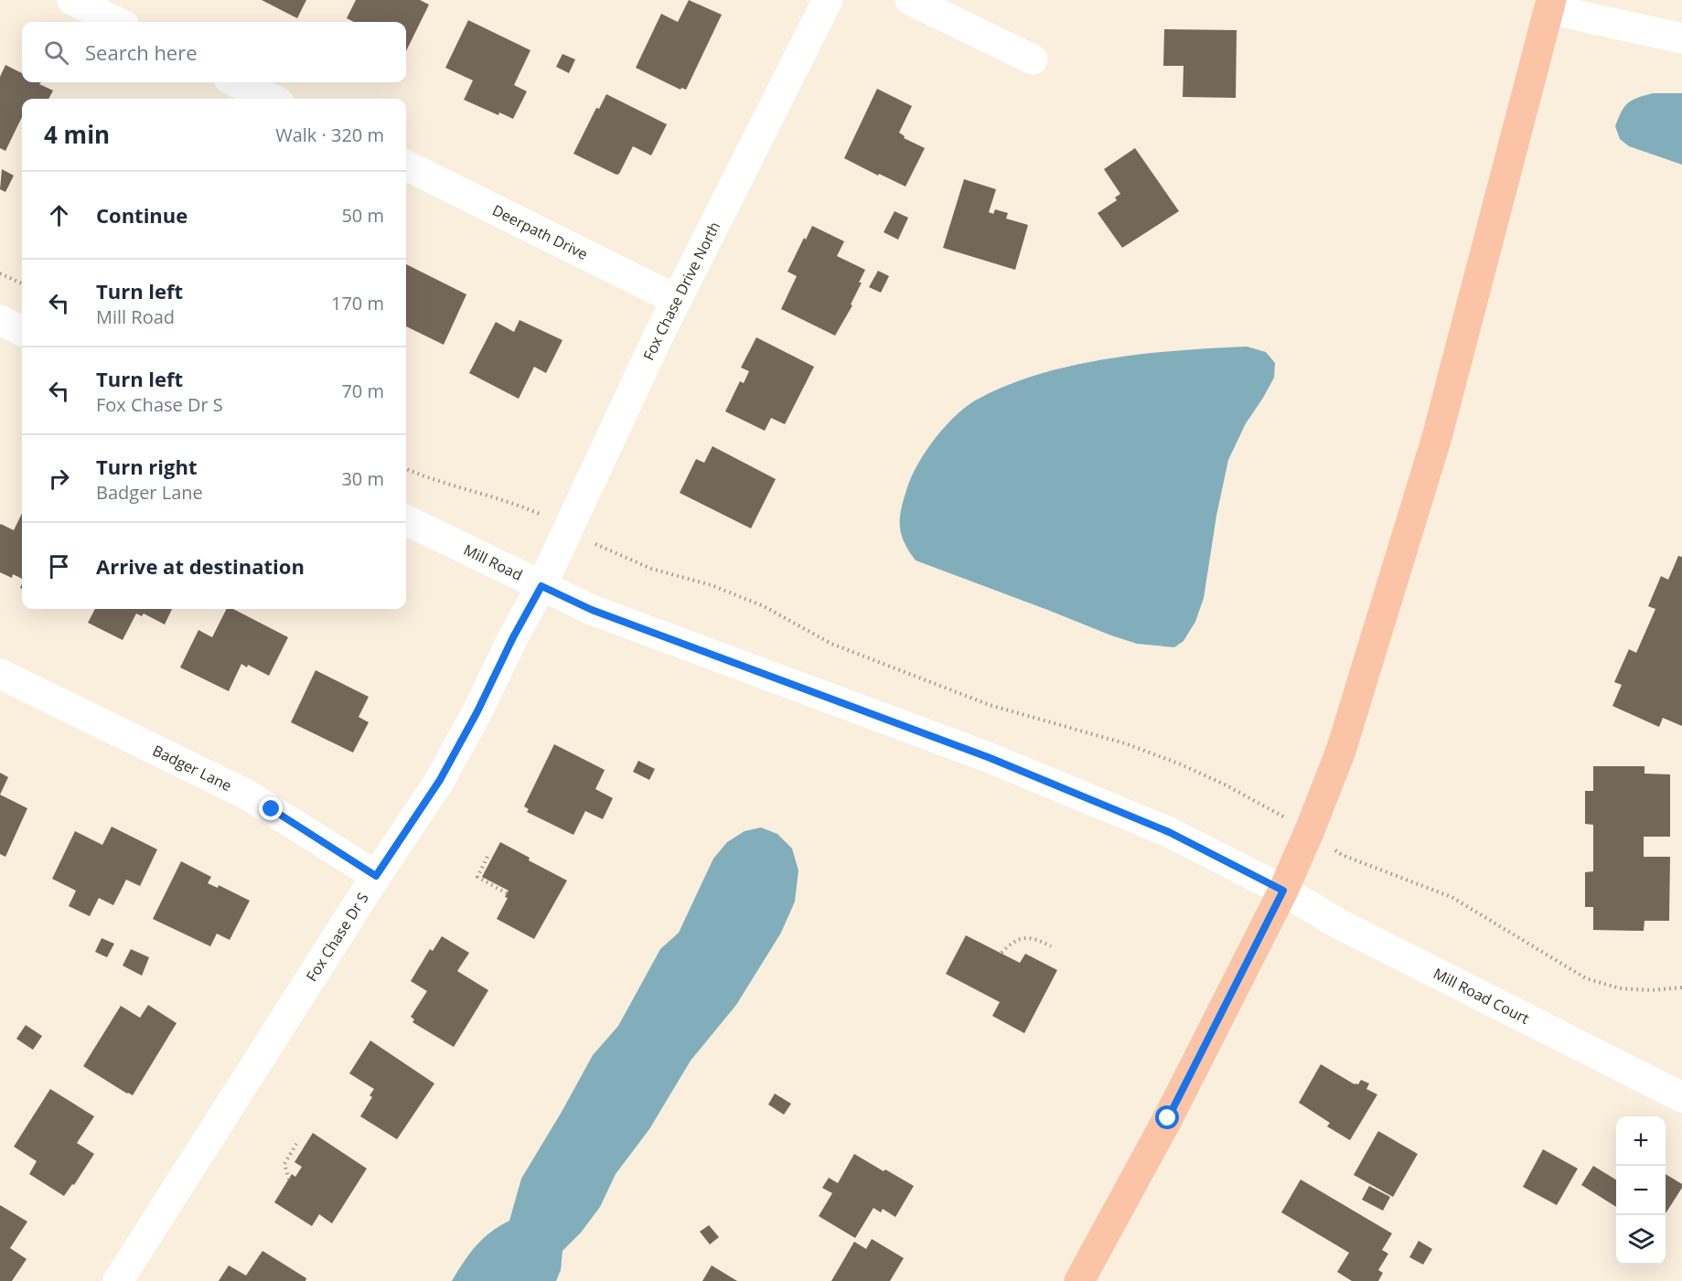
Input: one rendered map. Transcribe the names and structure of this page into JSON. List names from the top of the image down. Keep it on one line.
{"streets":{"street":["Deerpath Drive","Fox Chase Drive North","Mill Road","Badger Lane","Fox Chase Dr S","Mill Road Court"]},"crossings":[["Deerpath Drive","Fox Chase Drive North"],["Fox Chase Drive North","Mill Road"],["Fox Chase Drive North","Fox Chase Dr S"],["Mill Road","Fox Chase Dr S"],["Mill Road","Mill Road Court"],["Badger Lane","Fox Chase Dr S"]],"page":{"search":"Search here","heading":["4 min","Walk · 320 m"],"list":[["Continue","50 m"],["Turn left","Mill Road","170 m"],["Turn left","Fox Chase Dr S","70 m"],["Turn right","Badger Lane","30 m"],"Arrive at destination"],"map_buttons":["+","−"]}}
